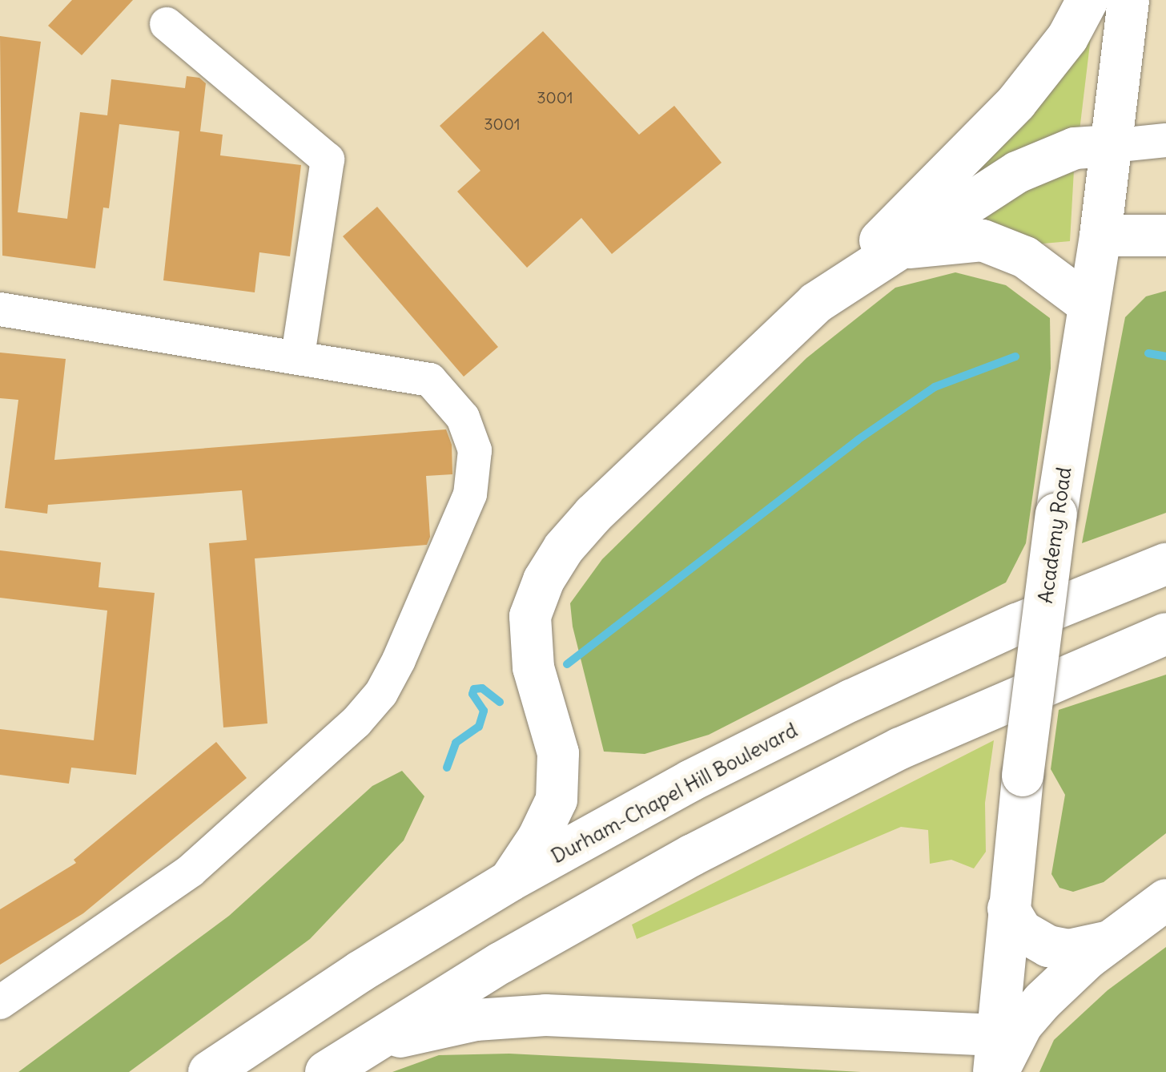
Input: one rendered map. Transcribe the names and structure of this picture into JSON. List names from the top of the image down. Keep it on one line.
{"streets":{"main road":["Academy Road","Durham-Chapel Hill Boulevard"]},"house_numbers":["3001","3001"]}
